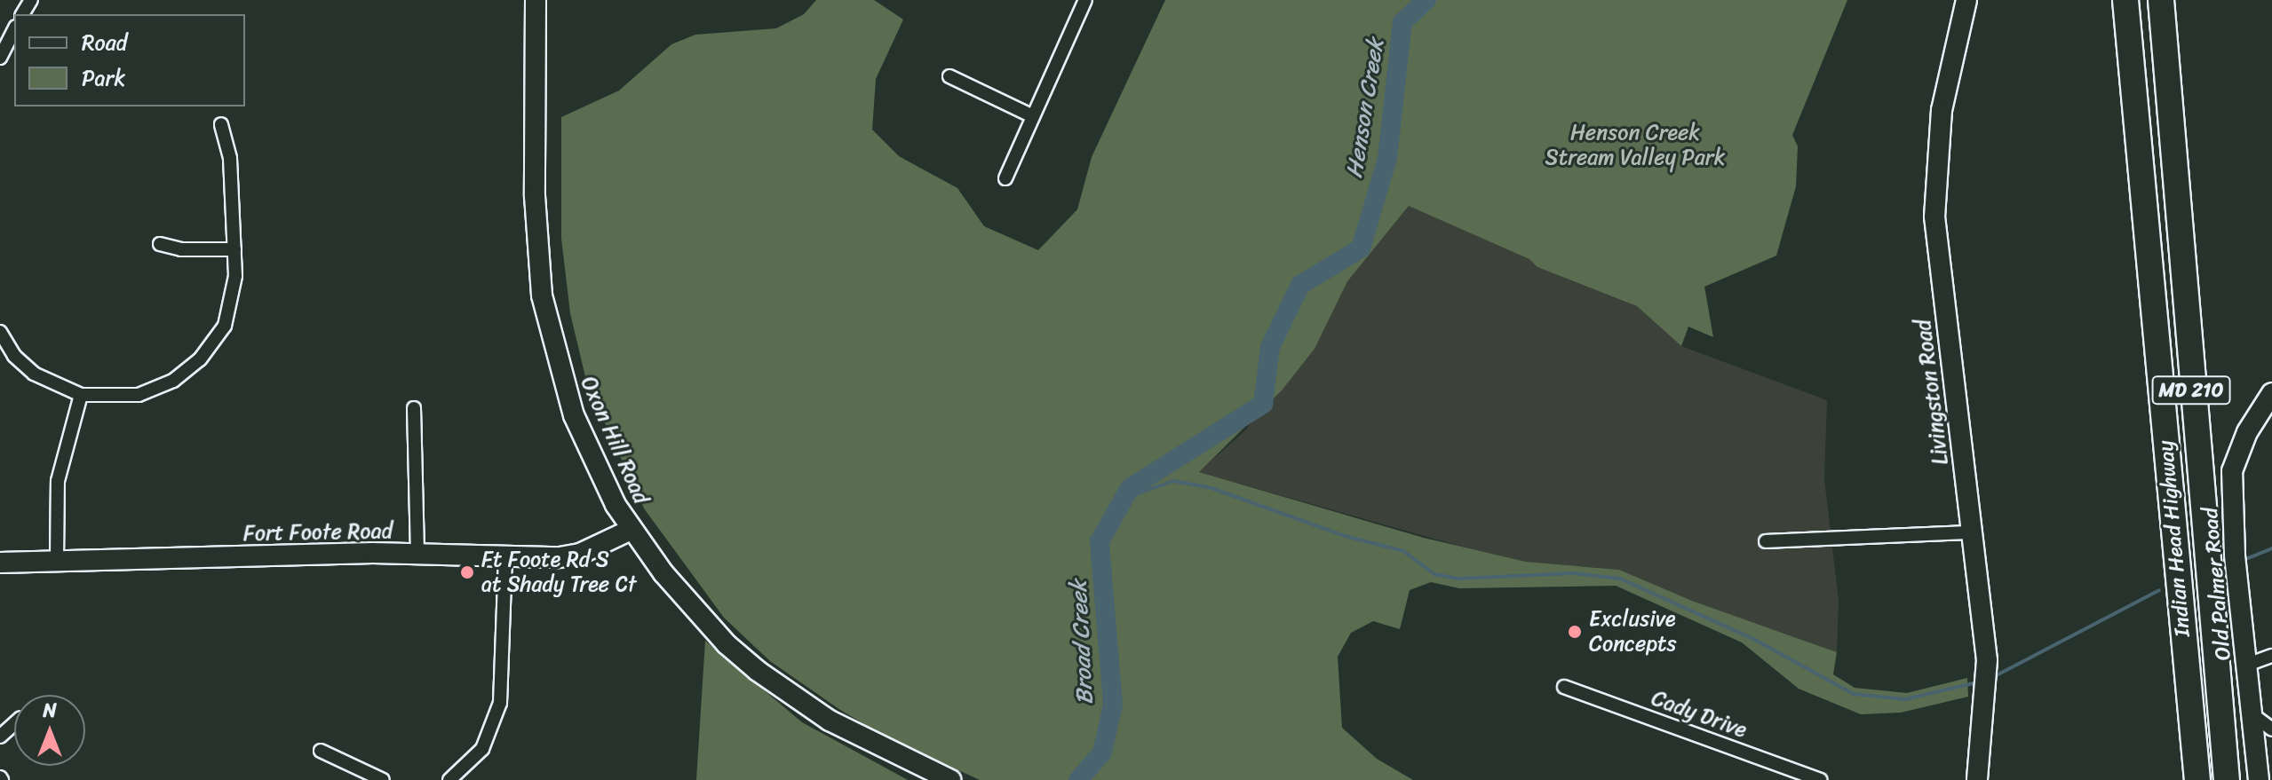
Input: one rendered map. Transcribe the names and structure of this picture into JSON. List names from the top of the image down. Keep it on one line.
{"streets":{"highway":["MD 210","Indian Head Highway"],"main road":["Livingston Road","Oxon Hill Road","Fort Foote Road","Old Palmer Road"],"street":["Cady Drive"]},"crossings":[["Oxon Hill Road","Fort Foote Road"]],"water":["Henson Creek","Broad Creek"],"parks":["Henson Creek Stream Valley Park"],"places":["Ft Foote Rd S at Shady Tree Ct","Exclusive Concepts"],"legend":["Road","Park"],"north":"top"}
